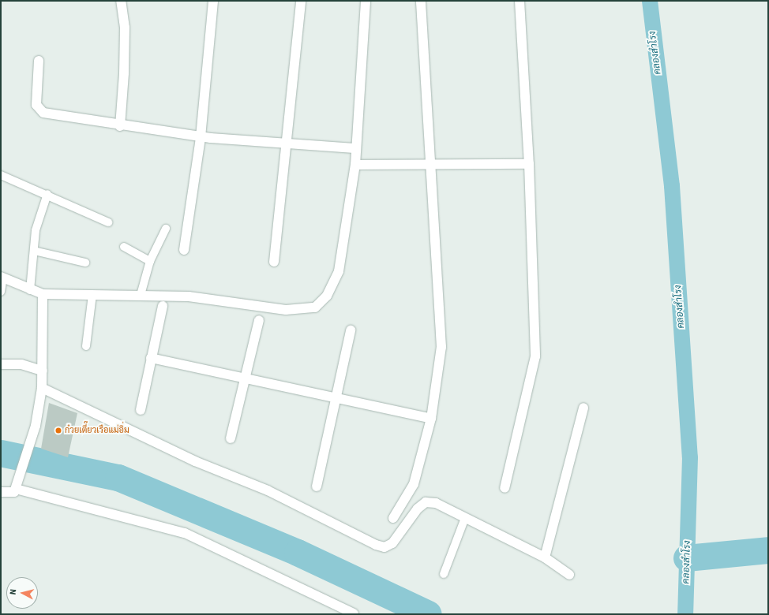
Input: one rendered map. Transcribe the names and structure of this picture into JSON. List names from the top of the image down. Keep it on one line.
{"water":["คลองสำโรง"],"places":["ก๋วยเตี๊ยวเรือแม่อิ่ม"],"north":"left"}
